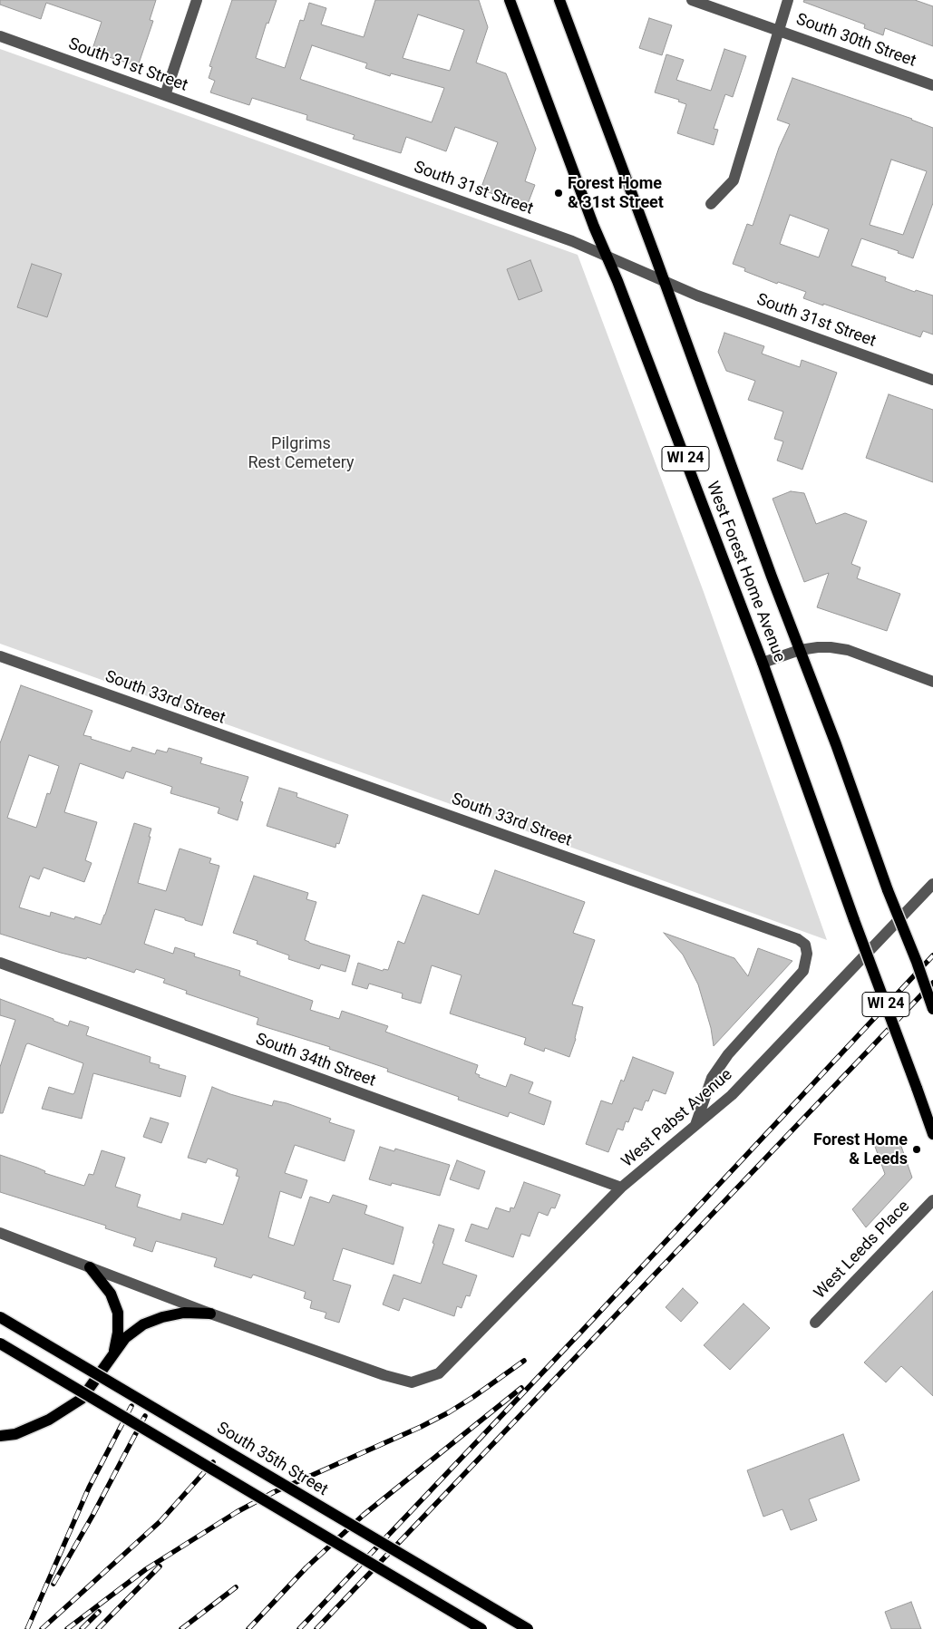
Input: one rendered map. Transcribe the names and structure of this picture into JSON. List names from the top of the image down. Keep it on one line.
{"streets":{"main road":["WI 24","West Forest Home Avenue","South 35th Street"],"street":["South 30th Street","South 31st Street","South 33rd Street","South 34th Street","West Pabst Avenue","West Leeds Place"]},"crossings":[["South 31st Street","West Forest Home Avenue"],["South 33rd Street","West Pabst Avenue"],["South 34th Street","West Pabst Avenue"]],"parks":["Pilgrims Rest Cemetery"],"places":["Forest Home & 31st Street","Forest Home & Leeds"]}
